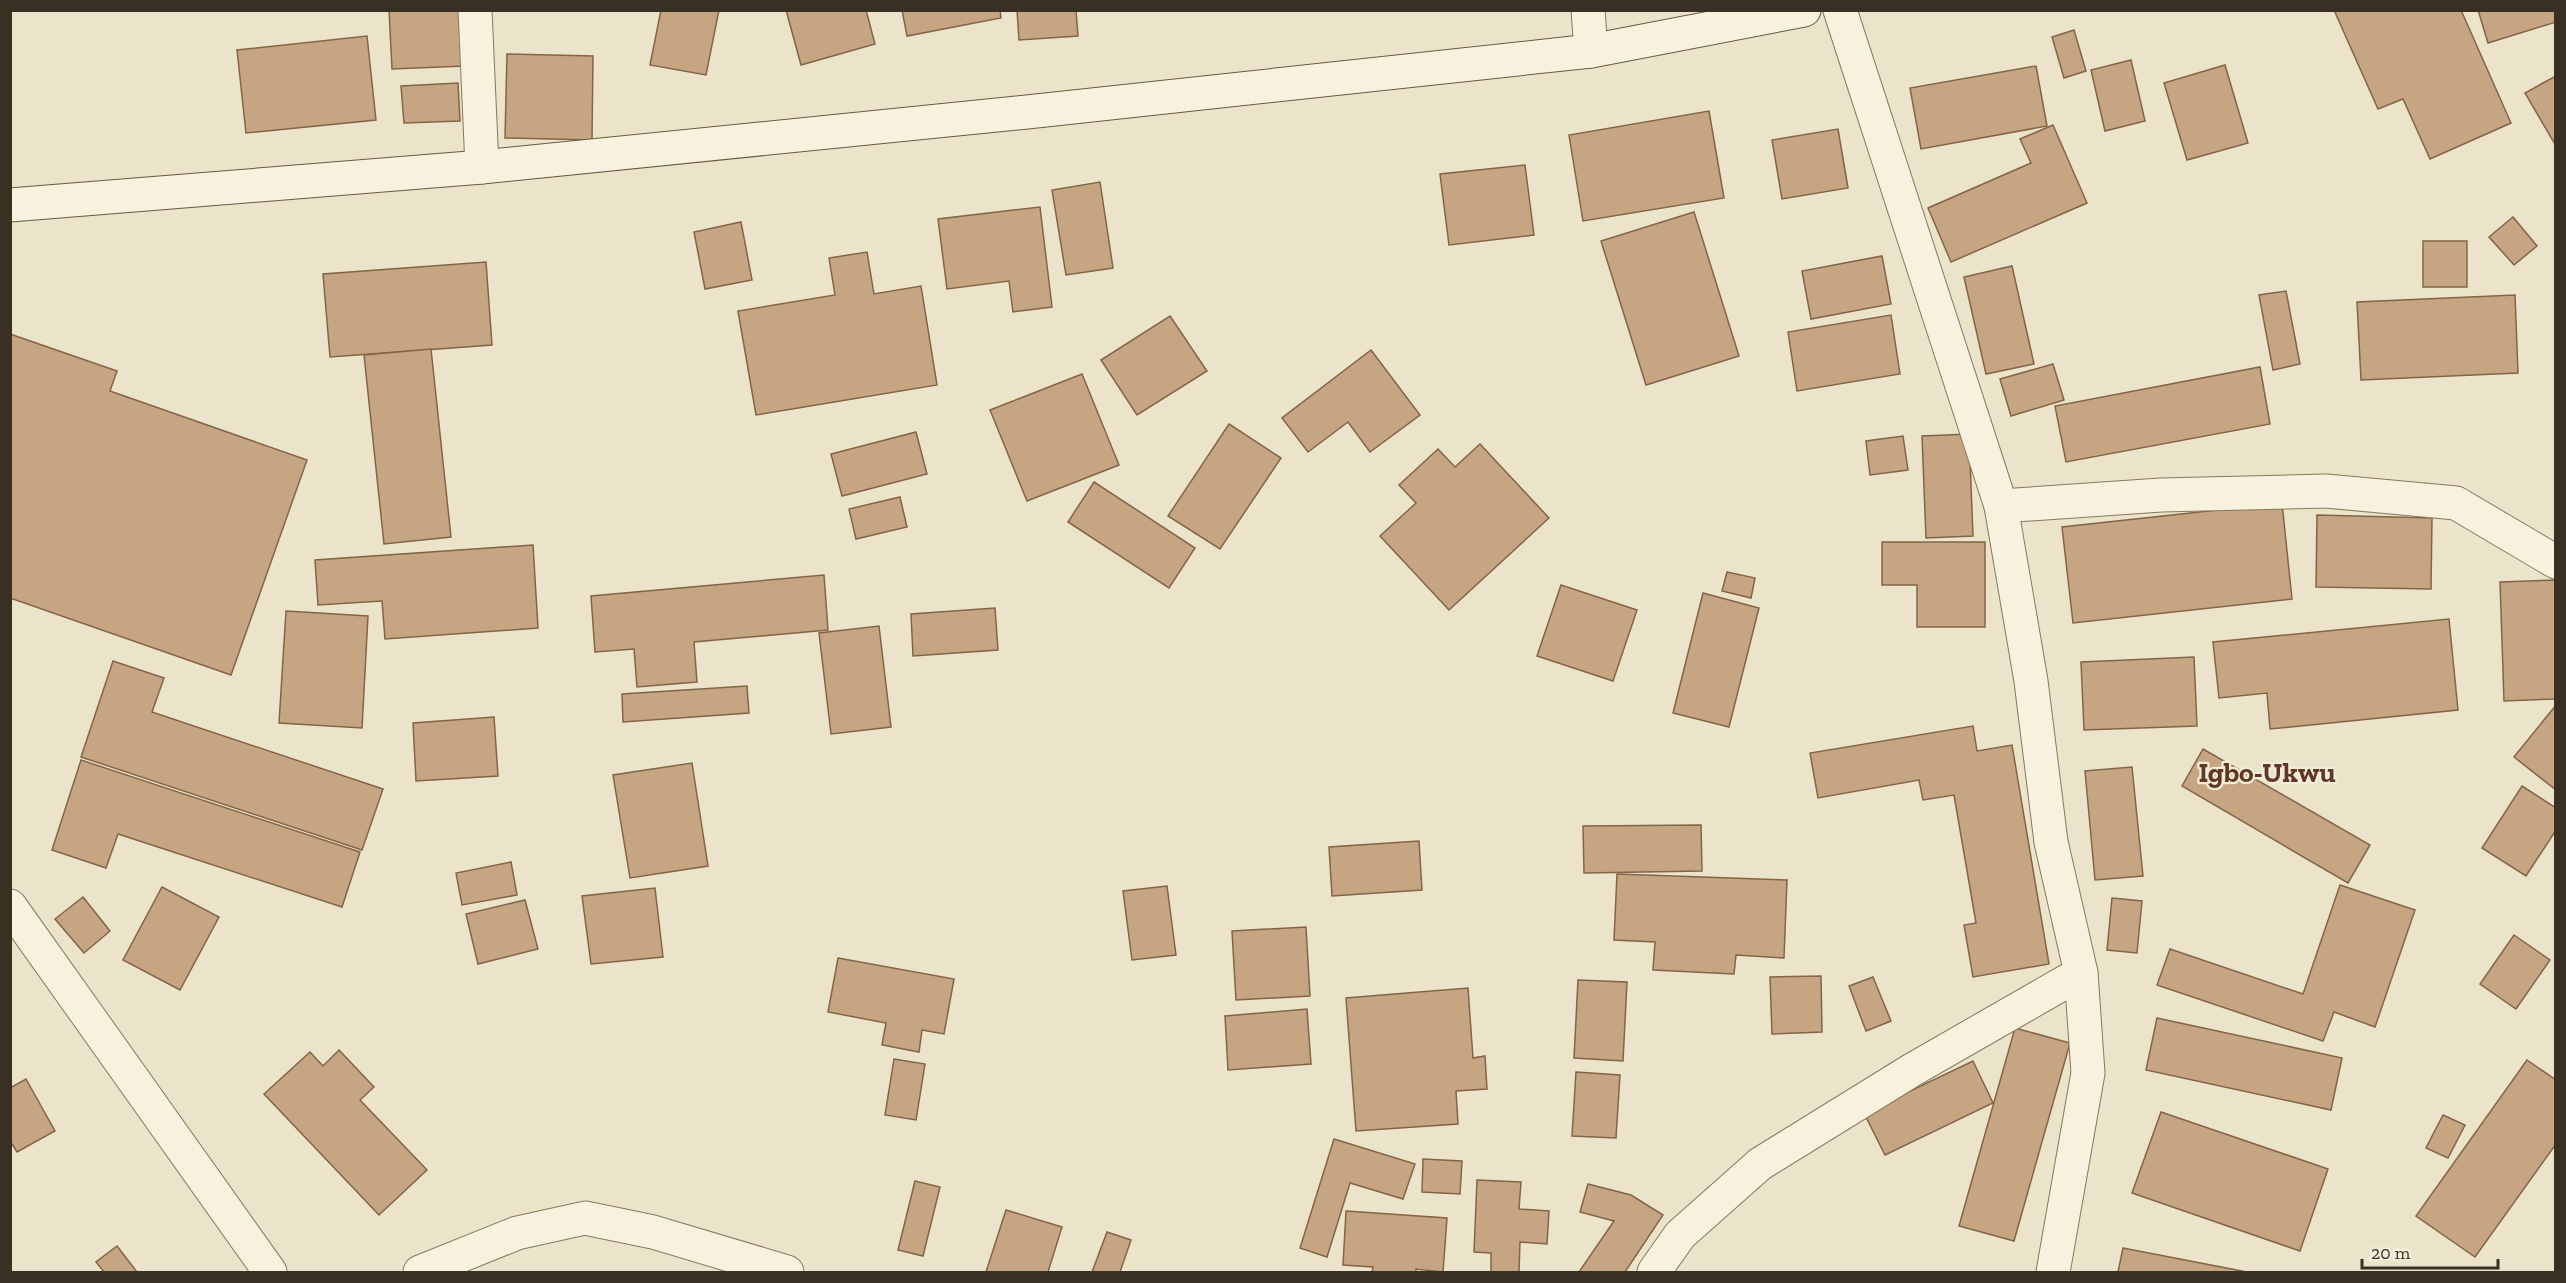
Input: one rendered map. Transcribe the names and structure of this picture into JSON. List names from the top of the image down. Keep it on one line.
{"districts":["Igbo-Ukwu"],"scale_bar":"20 m"}
